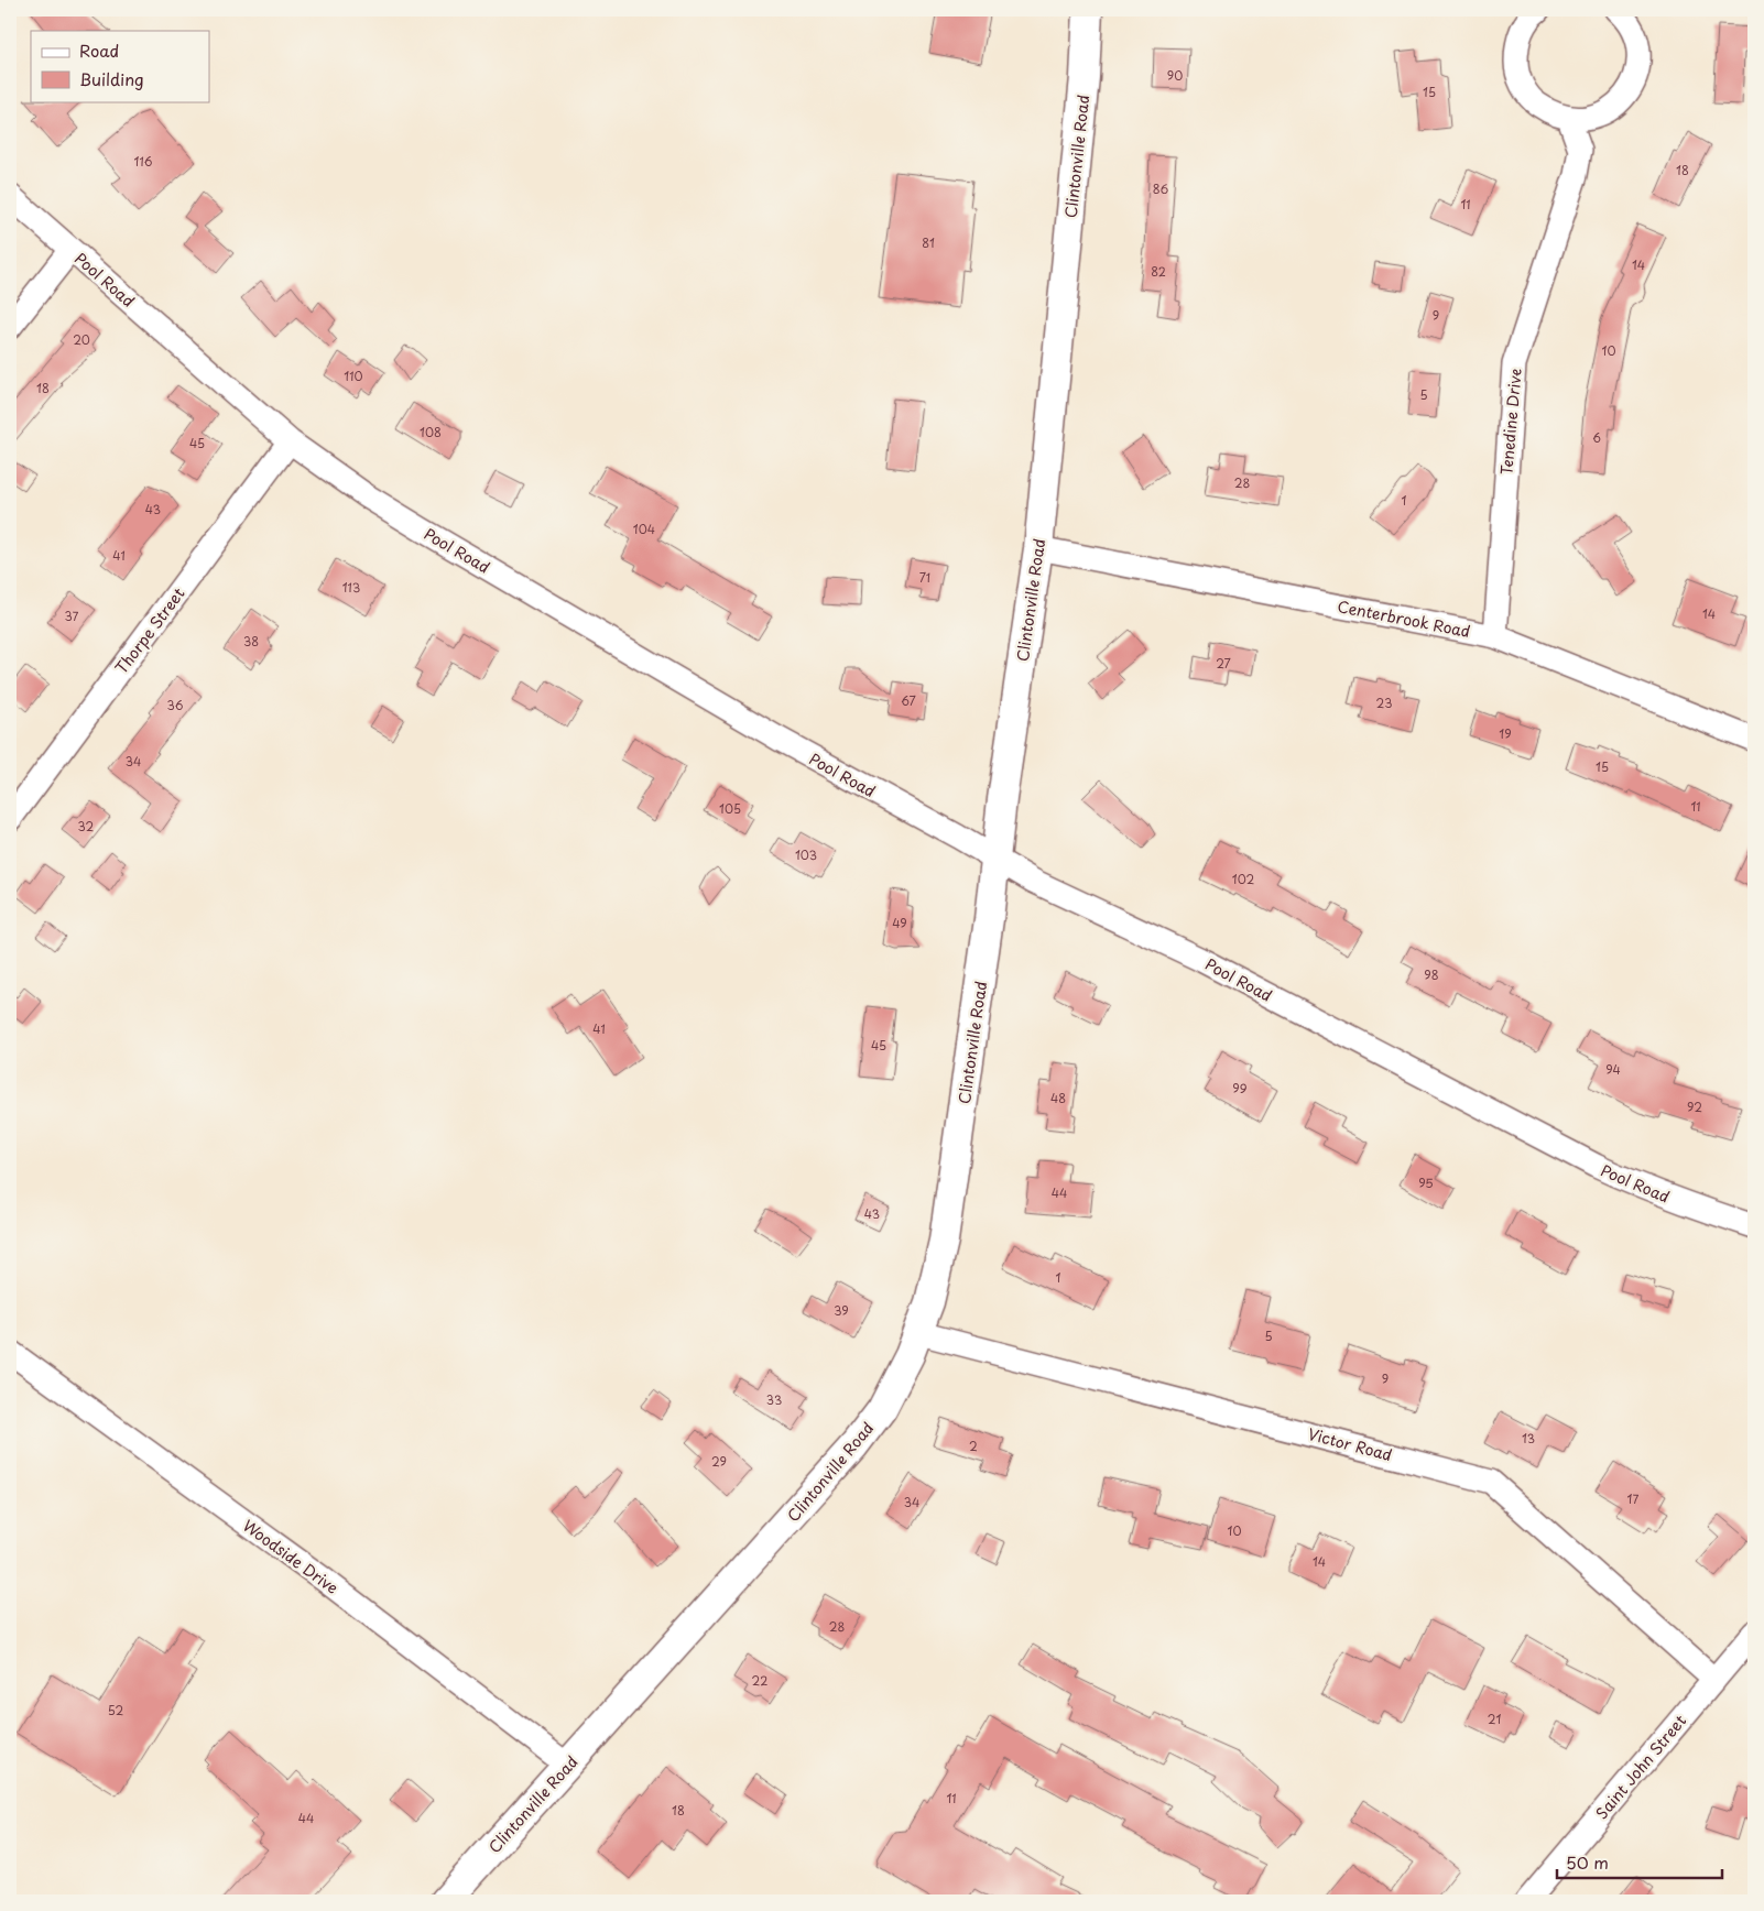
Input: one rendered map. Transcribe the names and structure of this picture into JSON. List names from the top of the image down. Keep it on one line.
{"streets":{"main road":["Clintonville Road"],"street":["Pool Road","Tenedine Drive","Centerbrook Road","Thorpe Street","Victor Road","Woodside Drive","Saint John Street"]},"crossings":[["Clintonville Road","Pool Road"],["Clintonville Road","Centerbrook Road"],["Clintonville Road","Victor Road"],["Clintonville Road","Woodside Drive"],["Pool Road","Thorpe Street"],["Tenedine Drive","Centerbrook Road"],["Victor Road","Saint John Street"]],"house_numbers":["90","15","116","18","86","11","81","14","82","9","20","10","110","18","5","108","6","45","28","1","43","104","41","71","113","14","37","38","27","67","23","36","19","34","15","11","105","32","103","102","49","98","41","45","94","99","48","92","95","44","43","1","39","5","9","33","13","2","29","17","34","10","14","28","22","52","21","11","18","44"],"legend":["Road","Building"],"scale_bar":"50 m"}
